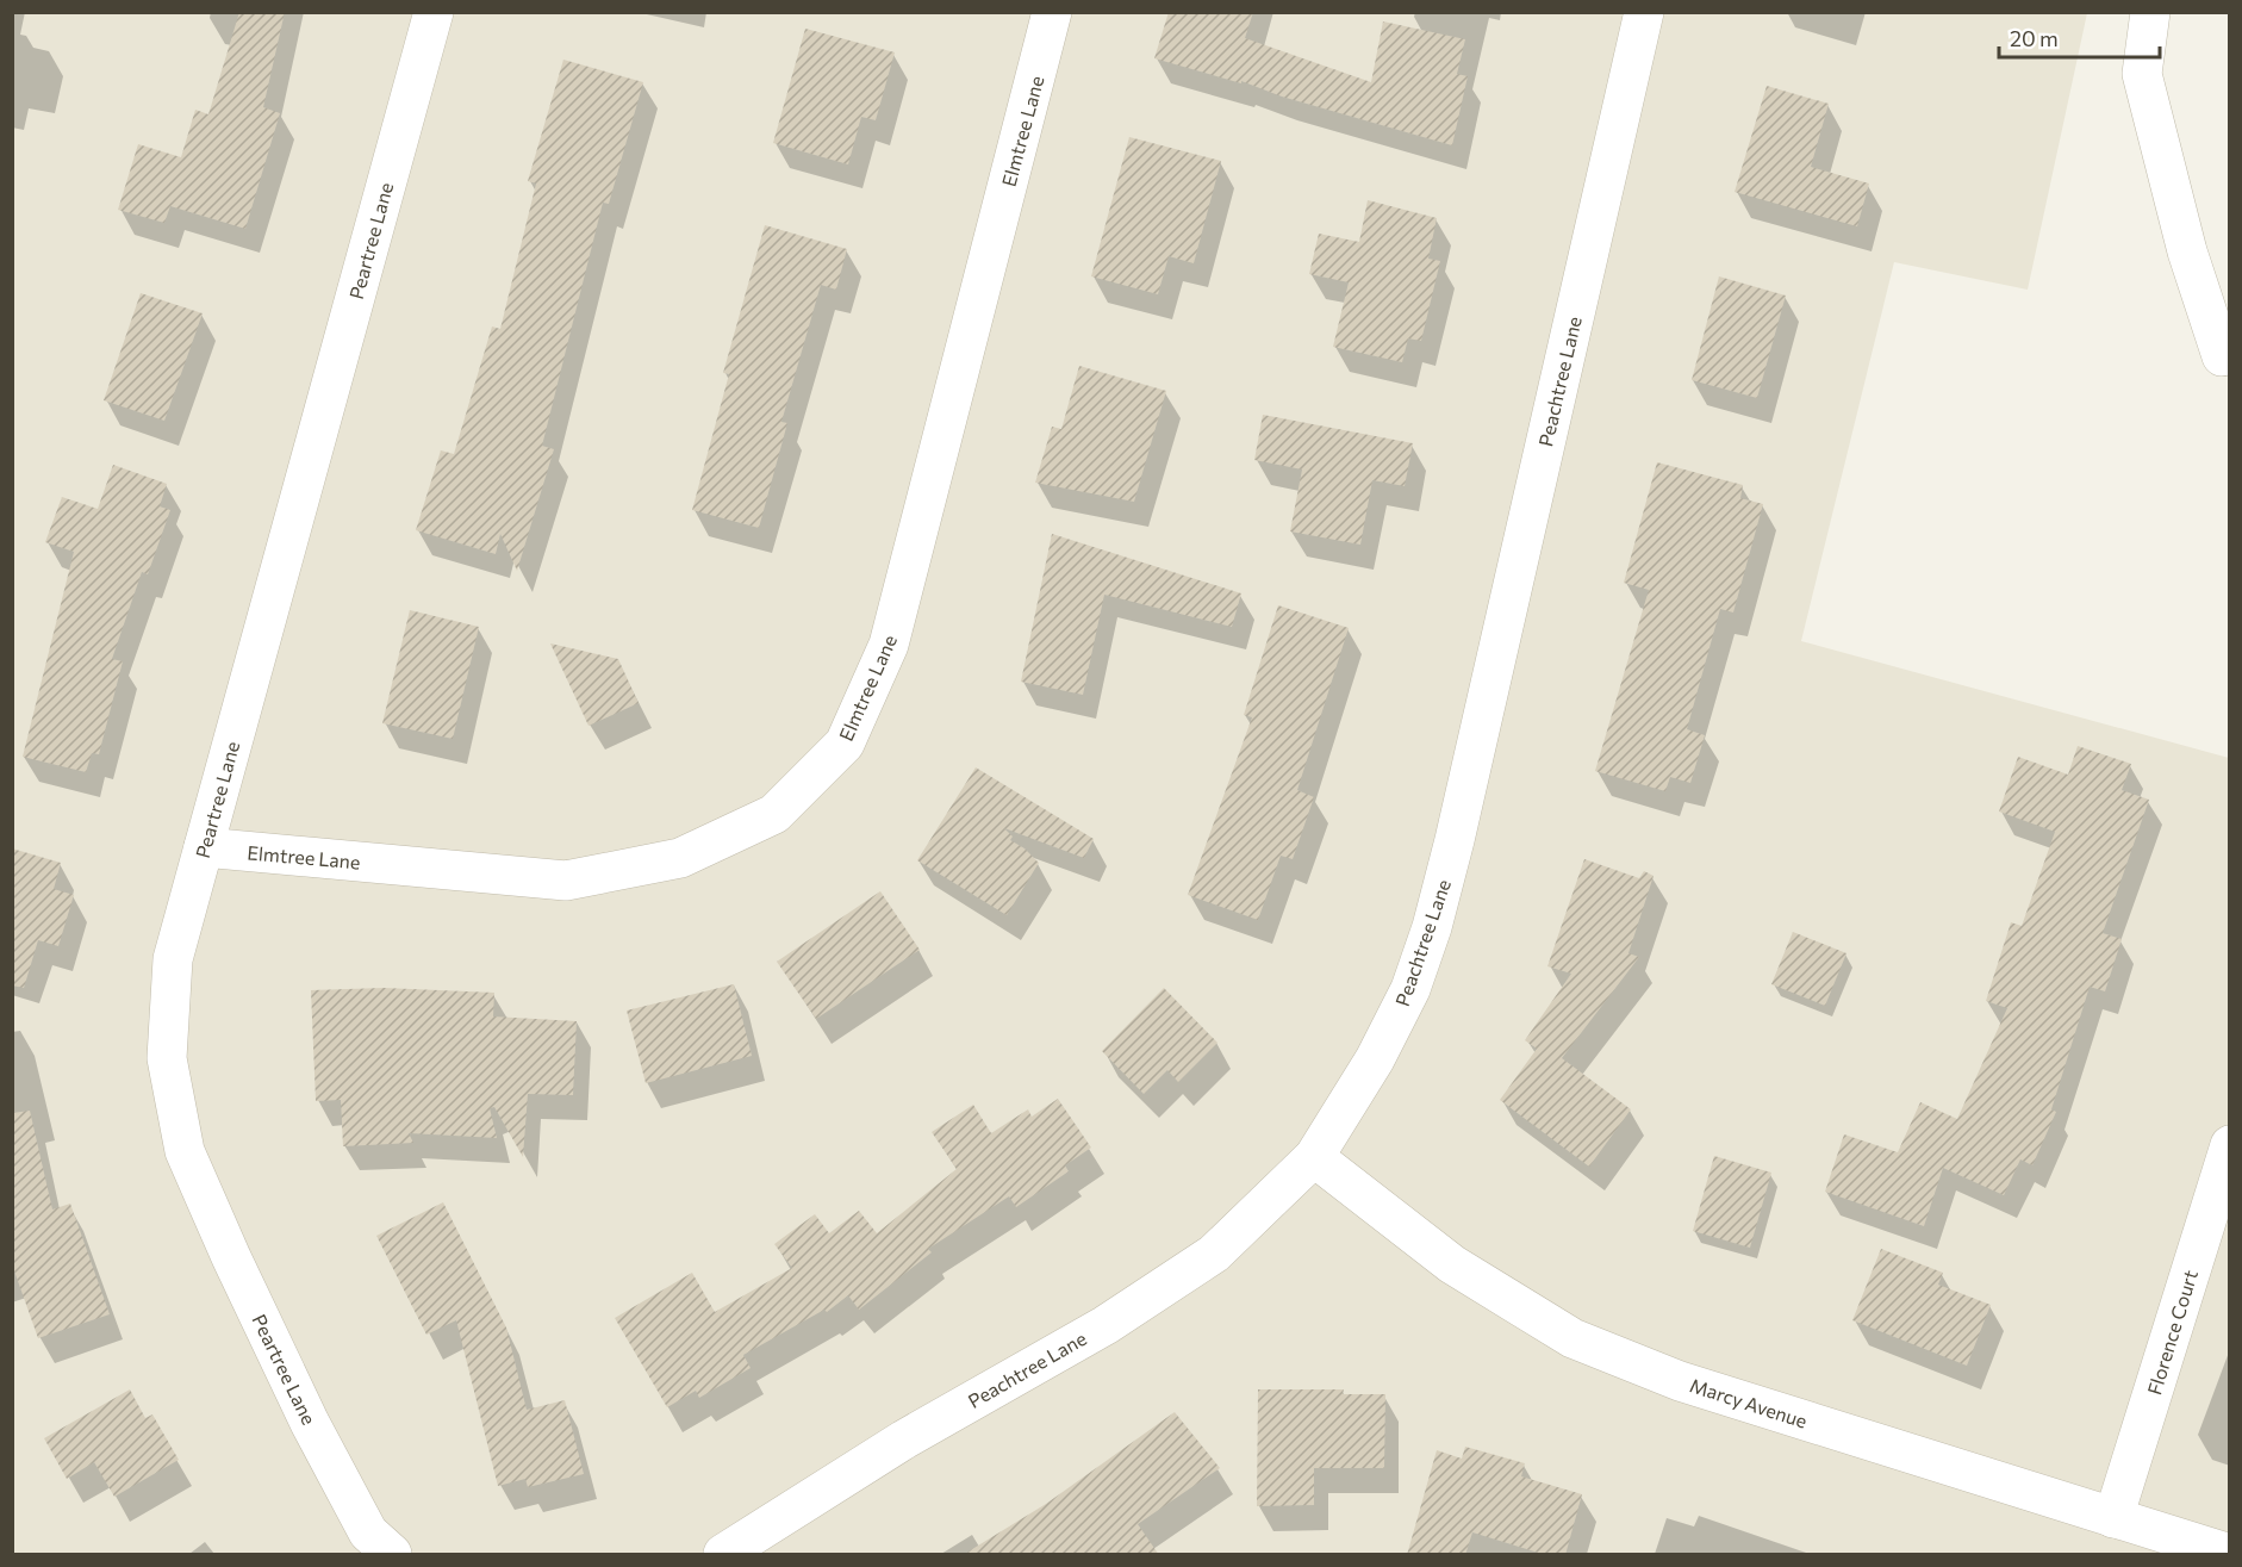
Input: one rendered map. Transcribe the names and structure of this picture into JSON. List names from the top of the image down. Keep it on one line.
{"streets":{"street":["Elmtree Lane","Peartree Lane","Peachtree Lane","Florence Court","Marcy Avenue"]},"crossings":[["Elmtree Lane","Peartree Lane"],["Peachtree Lane","Marcy Avenue"],["Florence Court","Marcy Avenue"]],"scale_bar":"20 m"}
